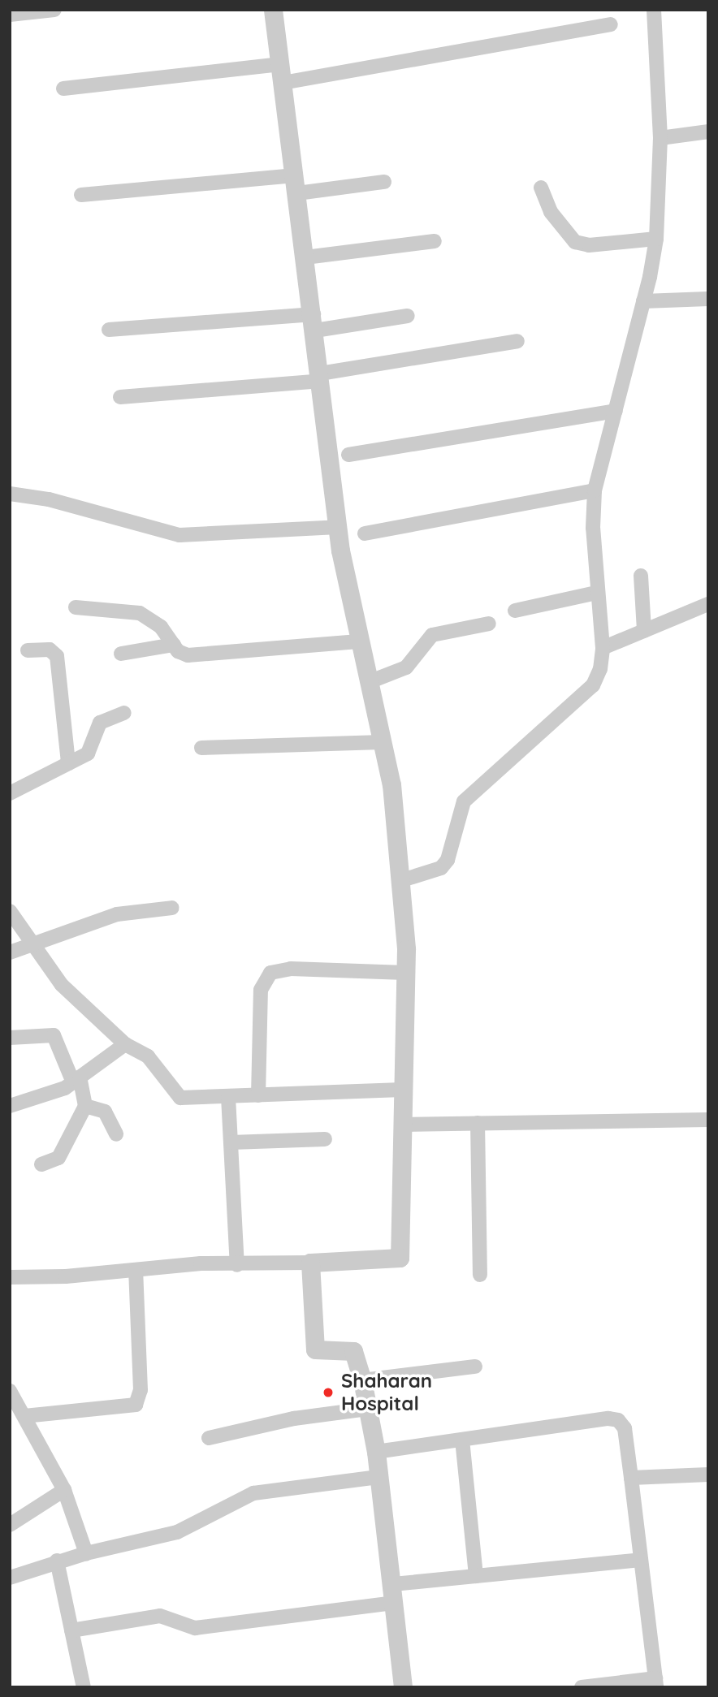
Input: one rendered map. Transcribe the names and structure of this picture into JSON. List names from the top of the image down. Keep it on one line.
{"places":["Shaharan Hospital"]}
